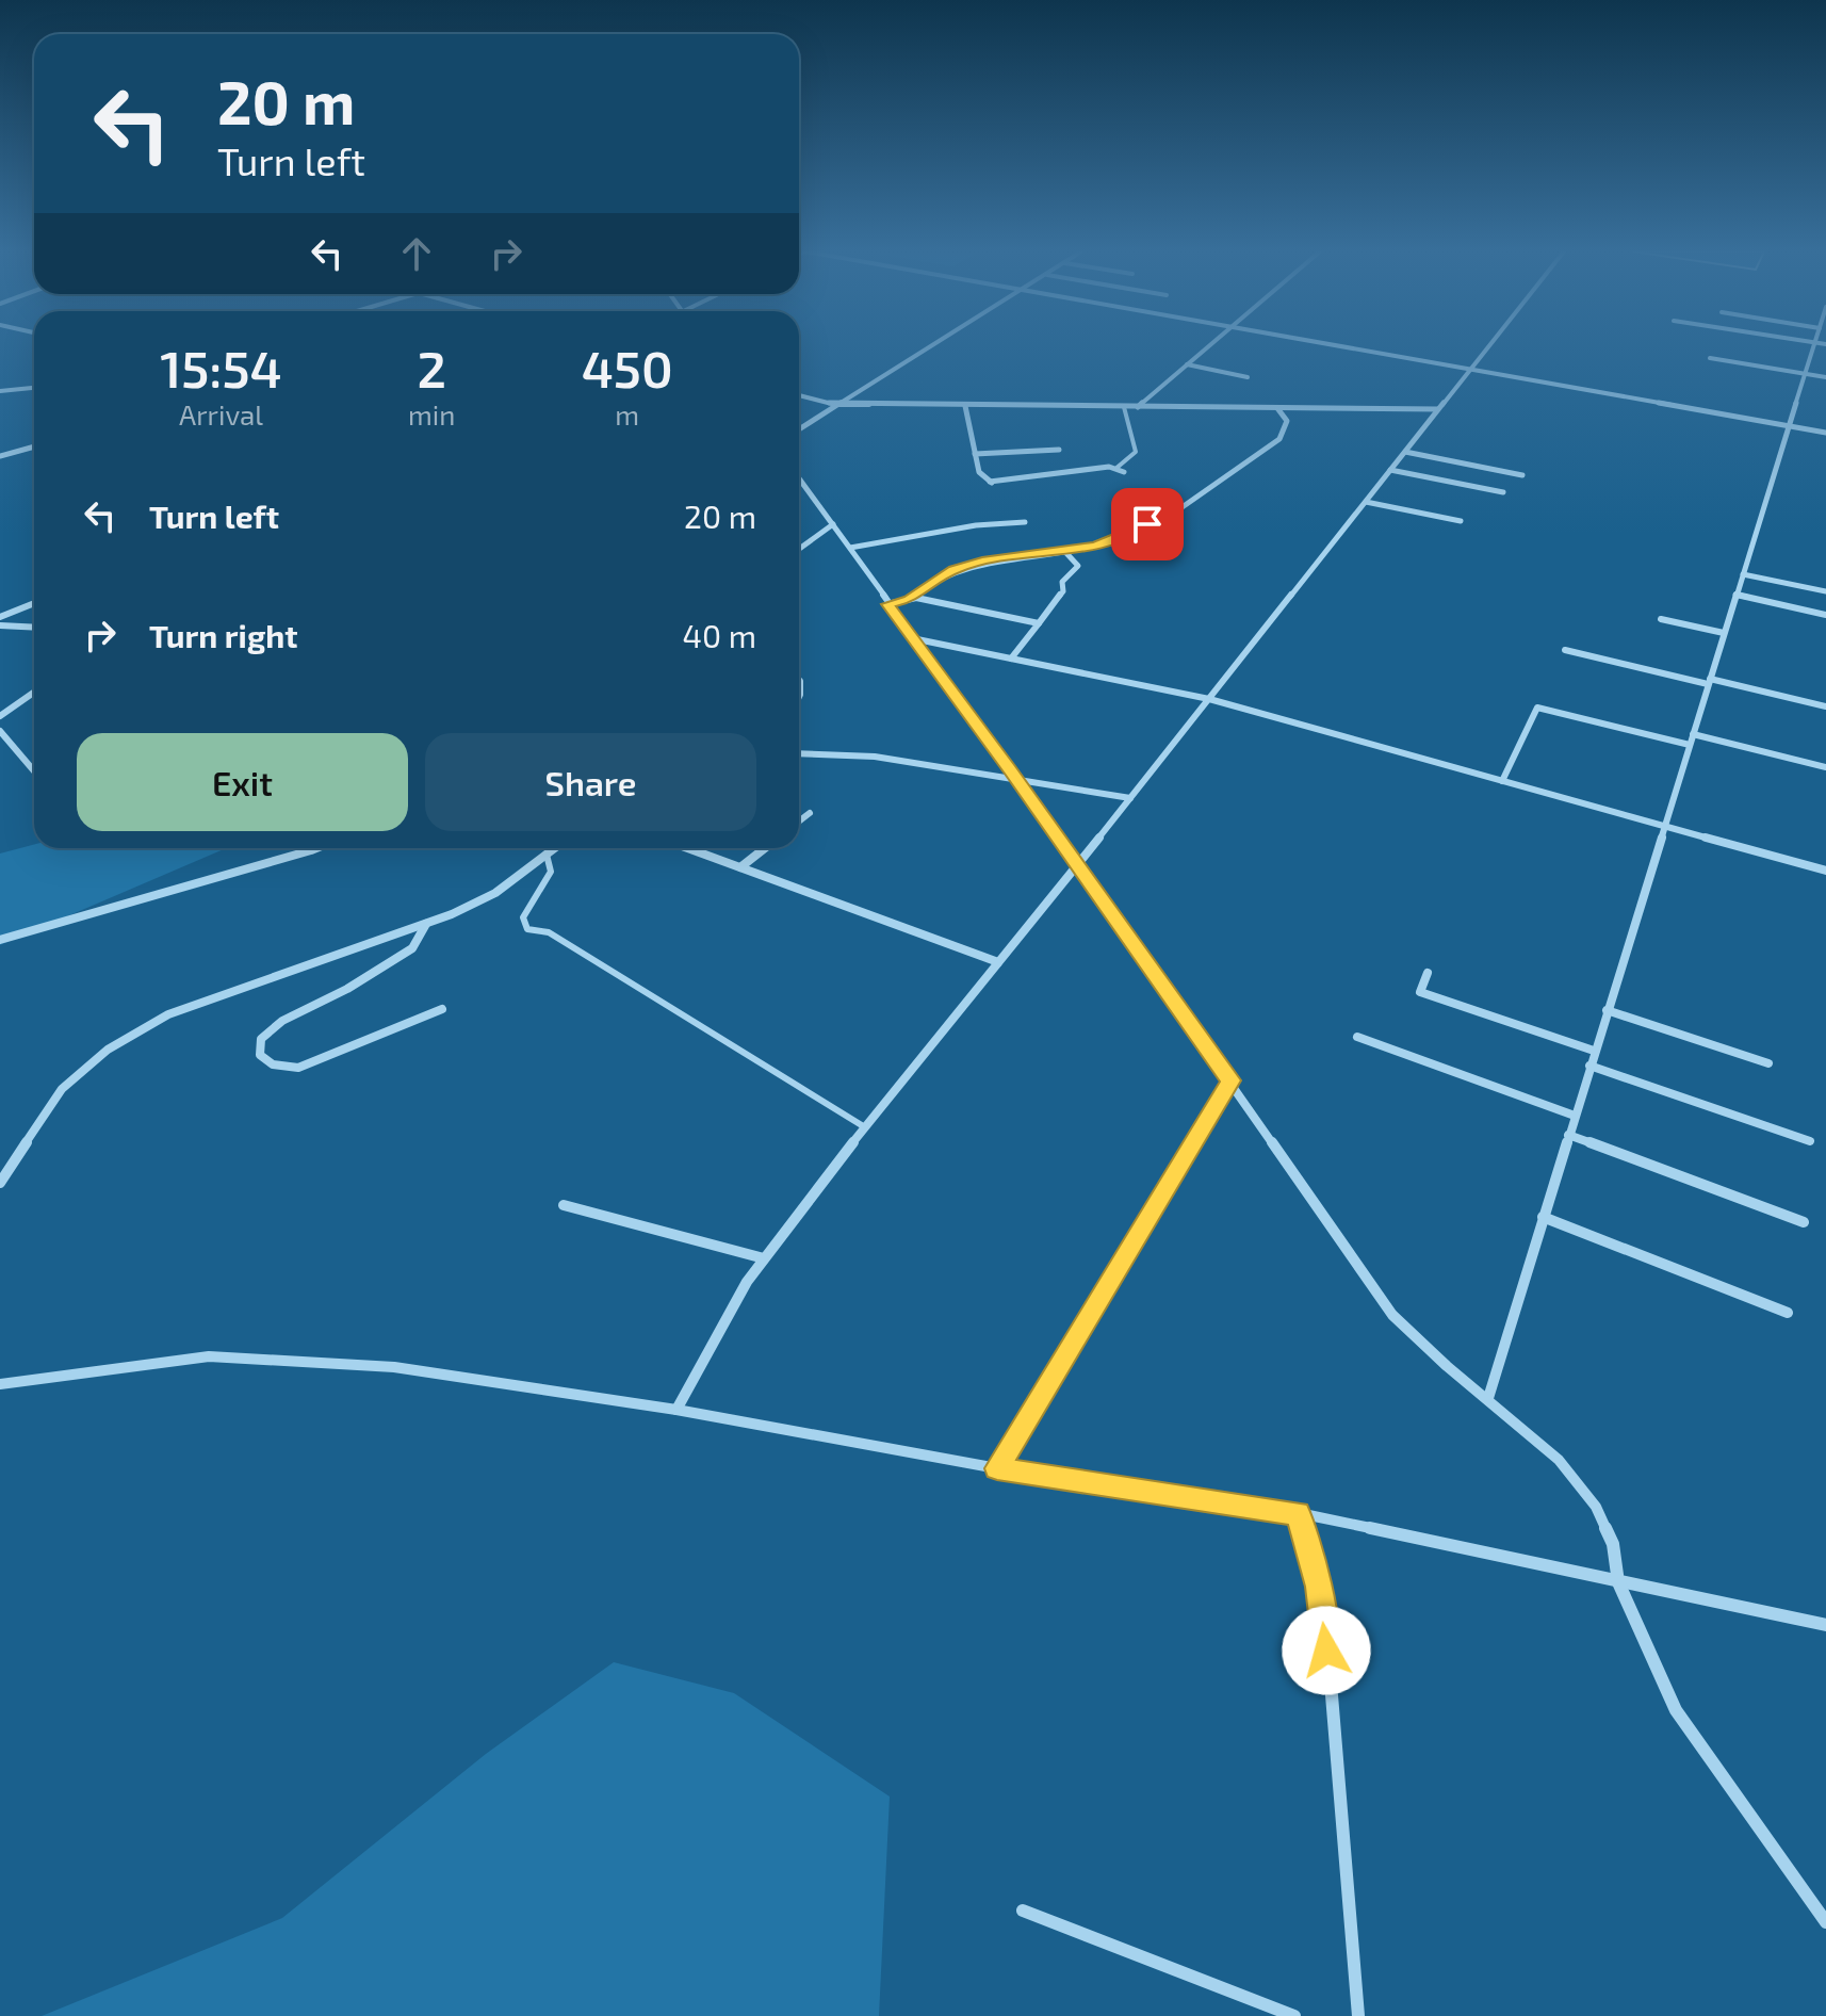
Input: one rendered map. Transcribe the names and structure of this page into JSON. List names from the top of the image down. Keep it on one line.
{"page":{"turn":["20 m","Turn left"],"eta":["15:54","Arrival","2","min","450","m"],"list":[{"name":"Turn left","value":"20 m"},{"name":"Turn right","value":"40 m"}],"buttons":["Exit","Share"]}}
